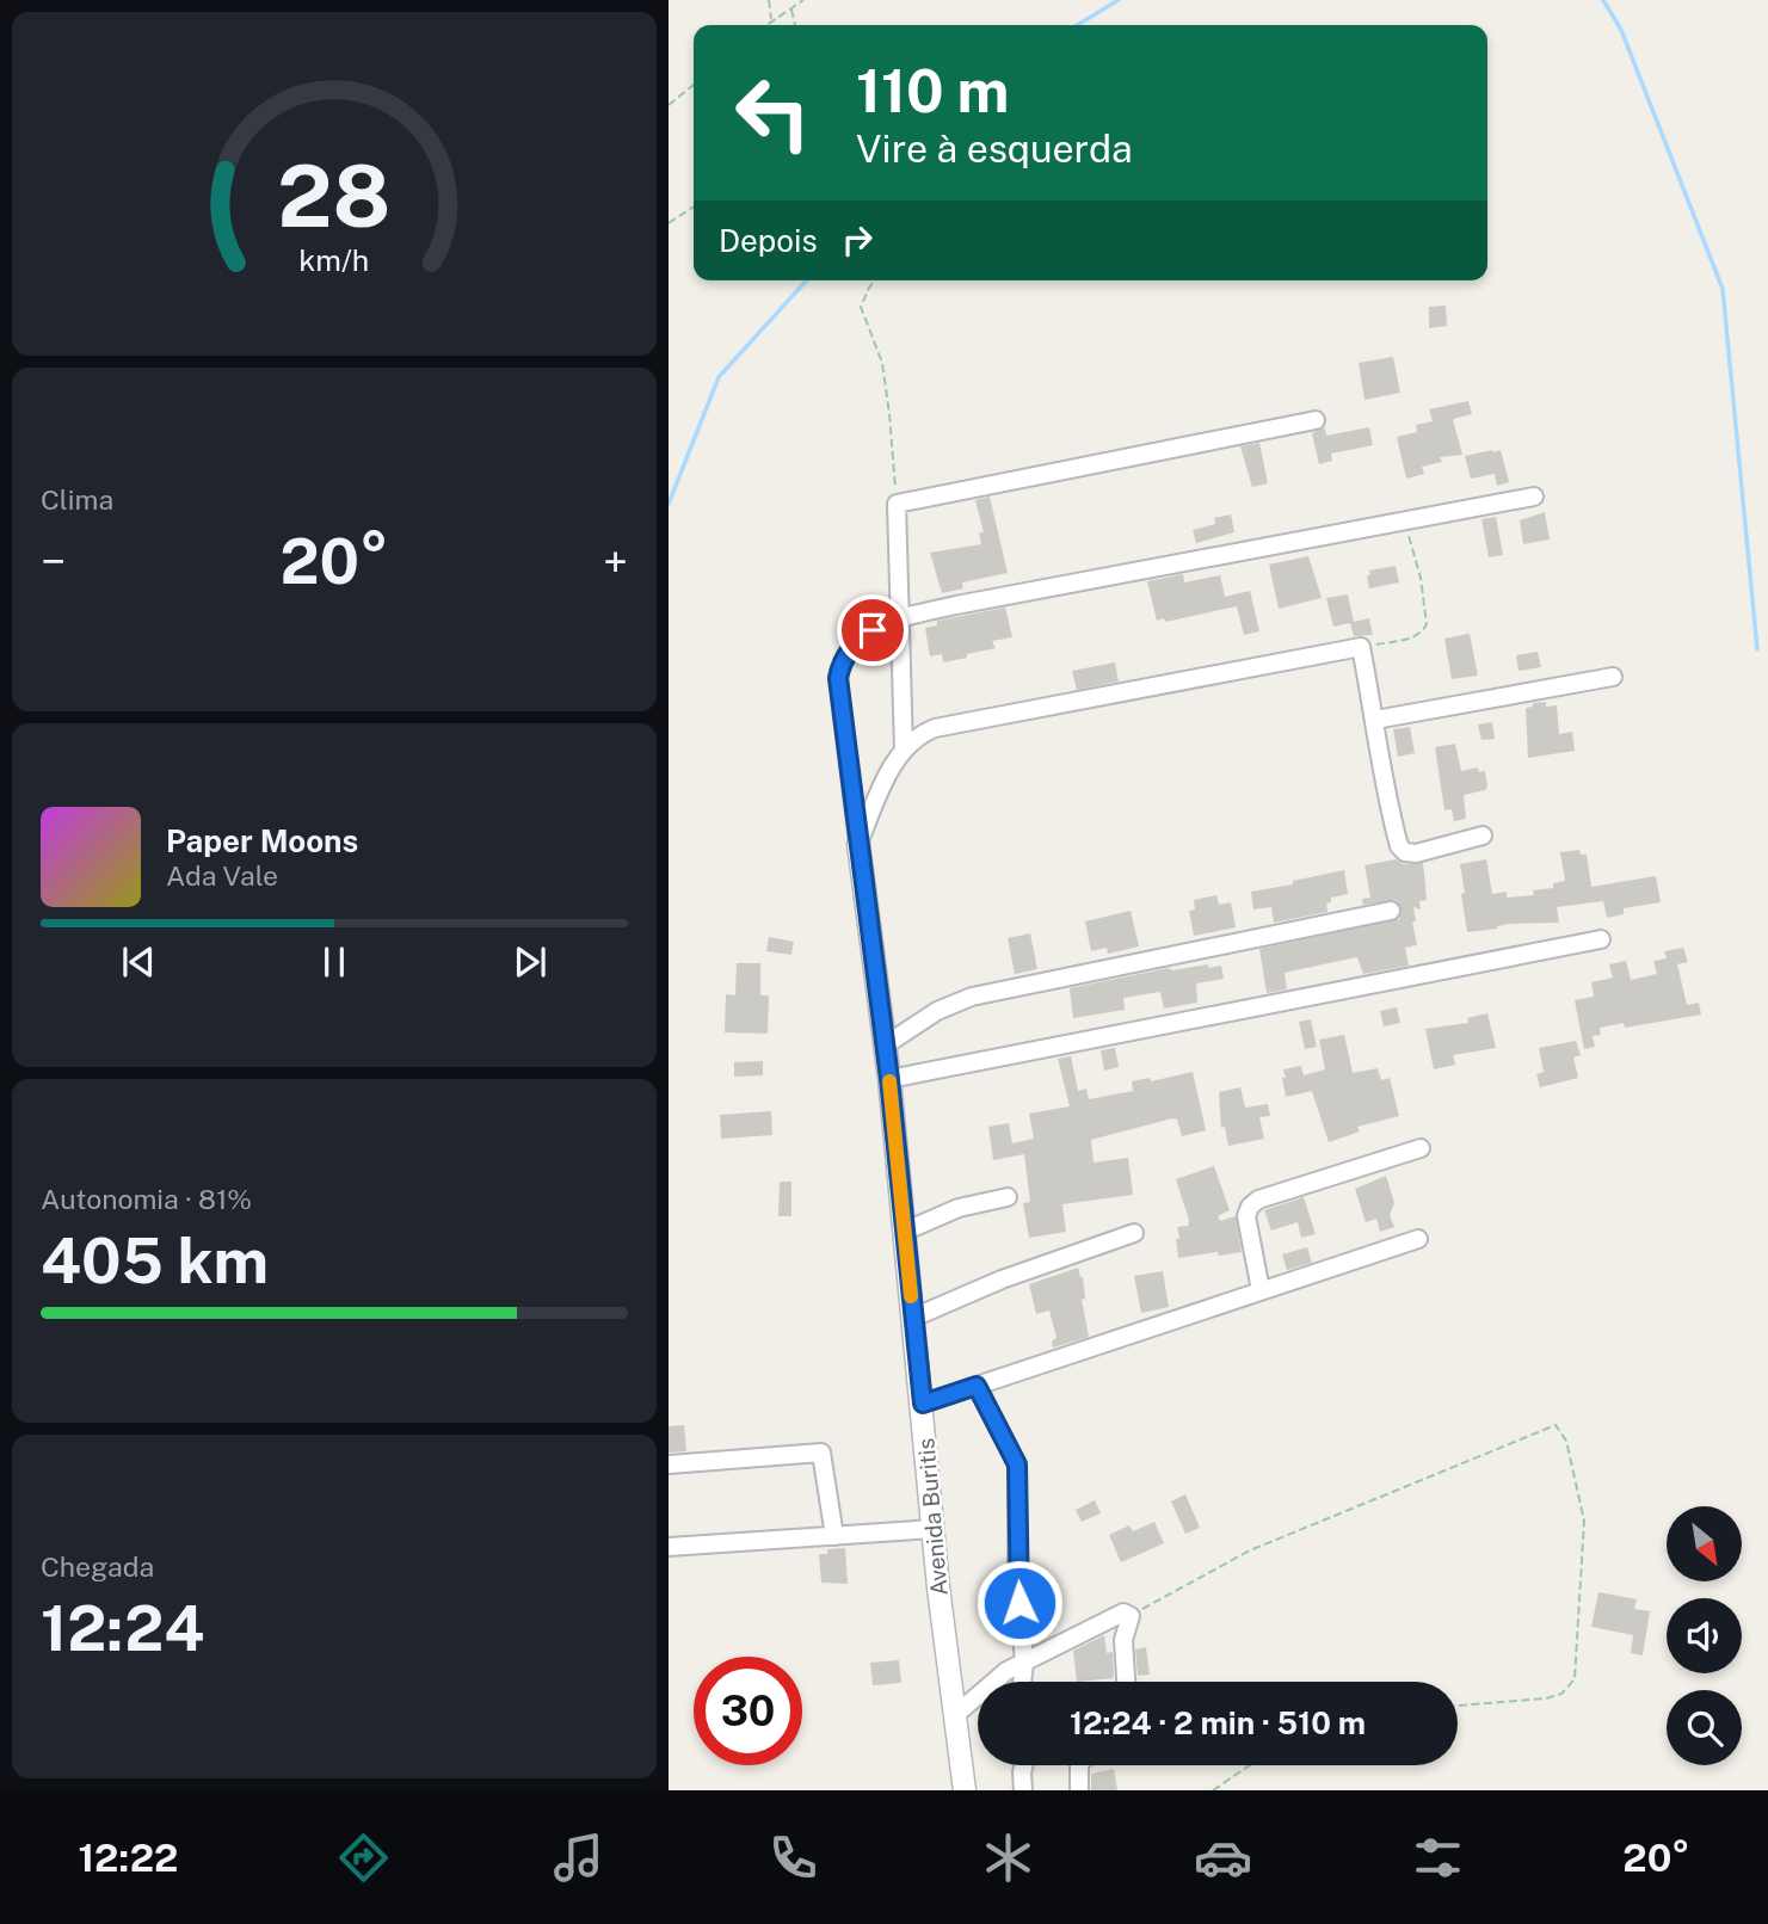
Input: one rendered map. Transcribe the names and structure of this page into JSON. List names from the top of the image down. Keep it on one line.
{"streets":{"street":["Avenida Buritis"]},"north":"bottom right","page":{"turn":["110 m","Vire à esquerda"],"then":"Depois","tile":["Clima",["Autonomia · 81%","405 km"],["Chegada","12:24"]],"heat":["−","20°","+"],"song":["Paper Moons","Ada Vale"],"limit":"30","trip":"12:24 · 2 min · 510 m","tabs":["12:22","20°"],"gauge":["28","km/h"]}}
